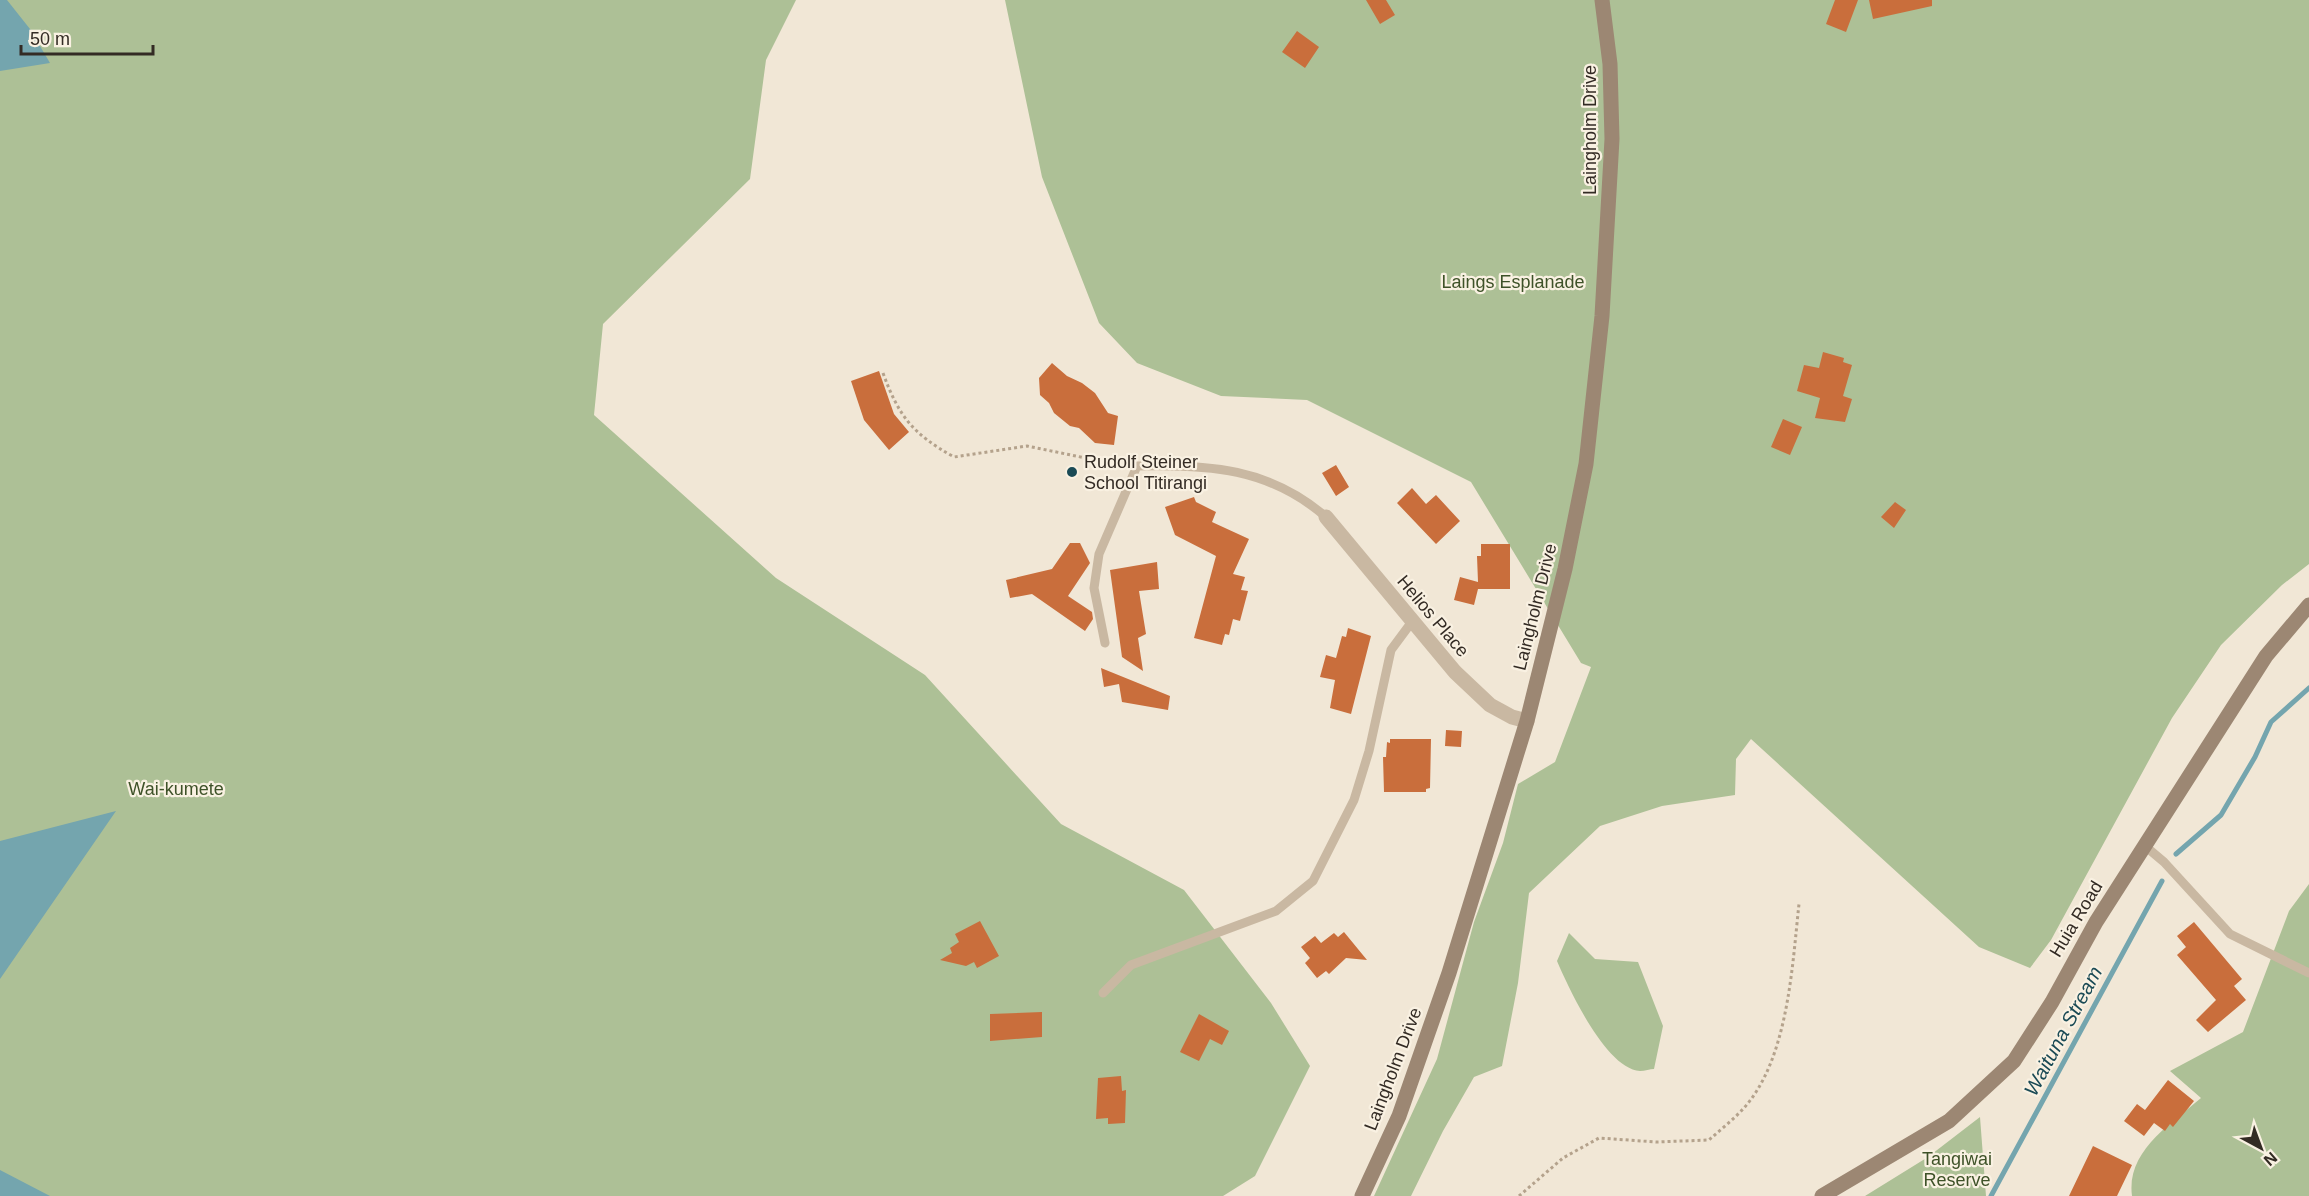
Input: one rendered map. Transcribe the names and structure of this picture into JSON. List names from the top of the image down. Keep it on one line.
{"streets":{"street":["Laingholm Drive","Helios Place","Huia Road"]},"crossings":[["Laingholm Drive","Helios Place"]],"water":["Waituna Stream"],"parks":["Laings Esplanade","Wai-kumete","Tangiwai Reserve"],"places":["Rudolf Steiner School Titirangi"],"scale_bar":"50 m","north":"bottom right"}
